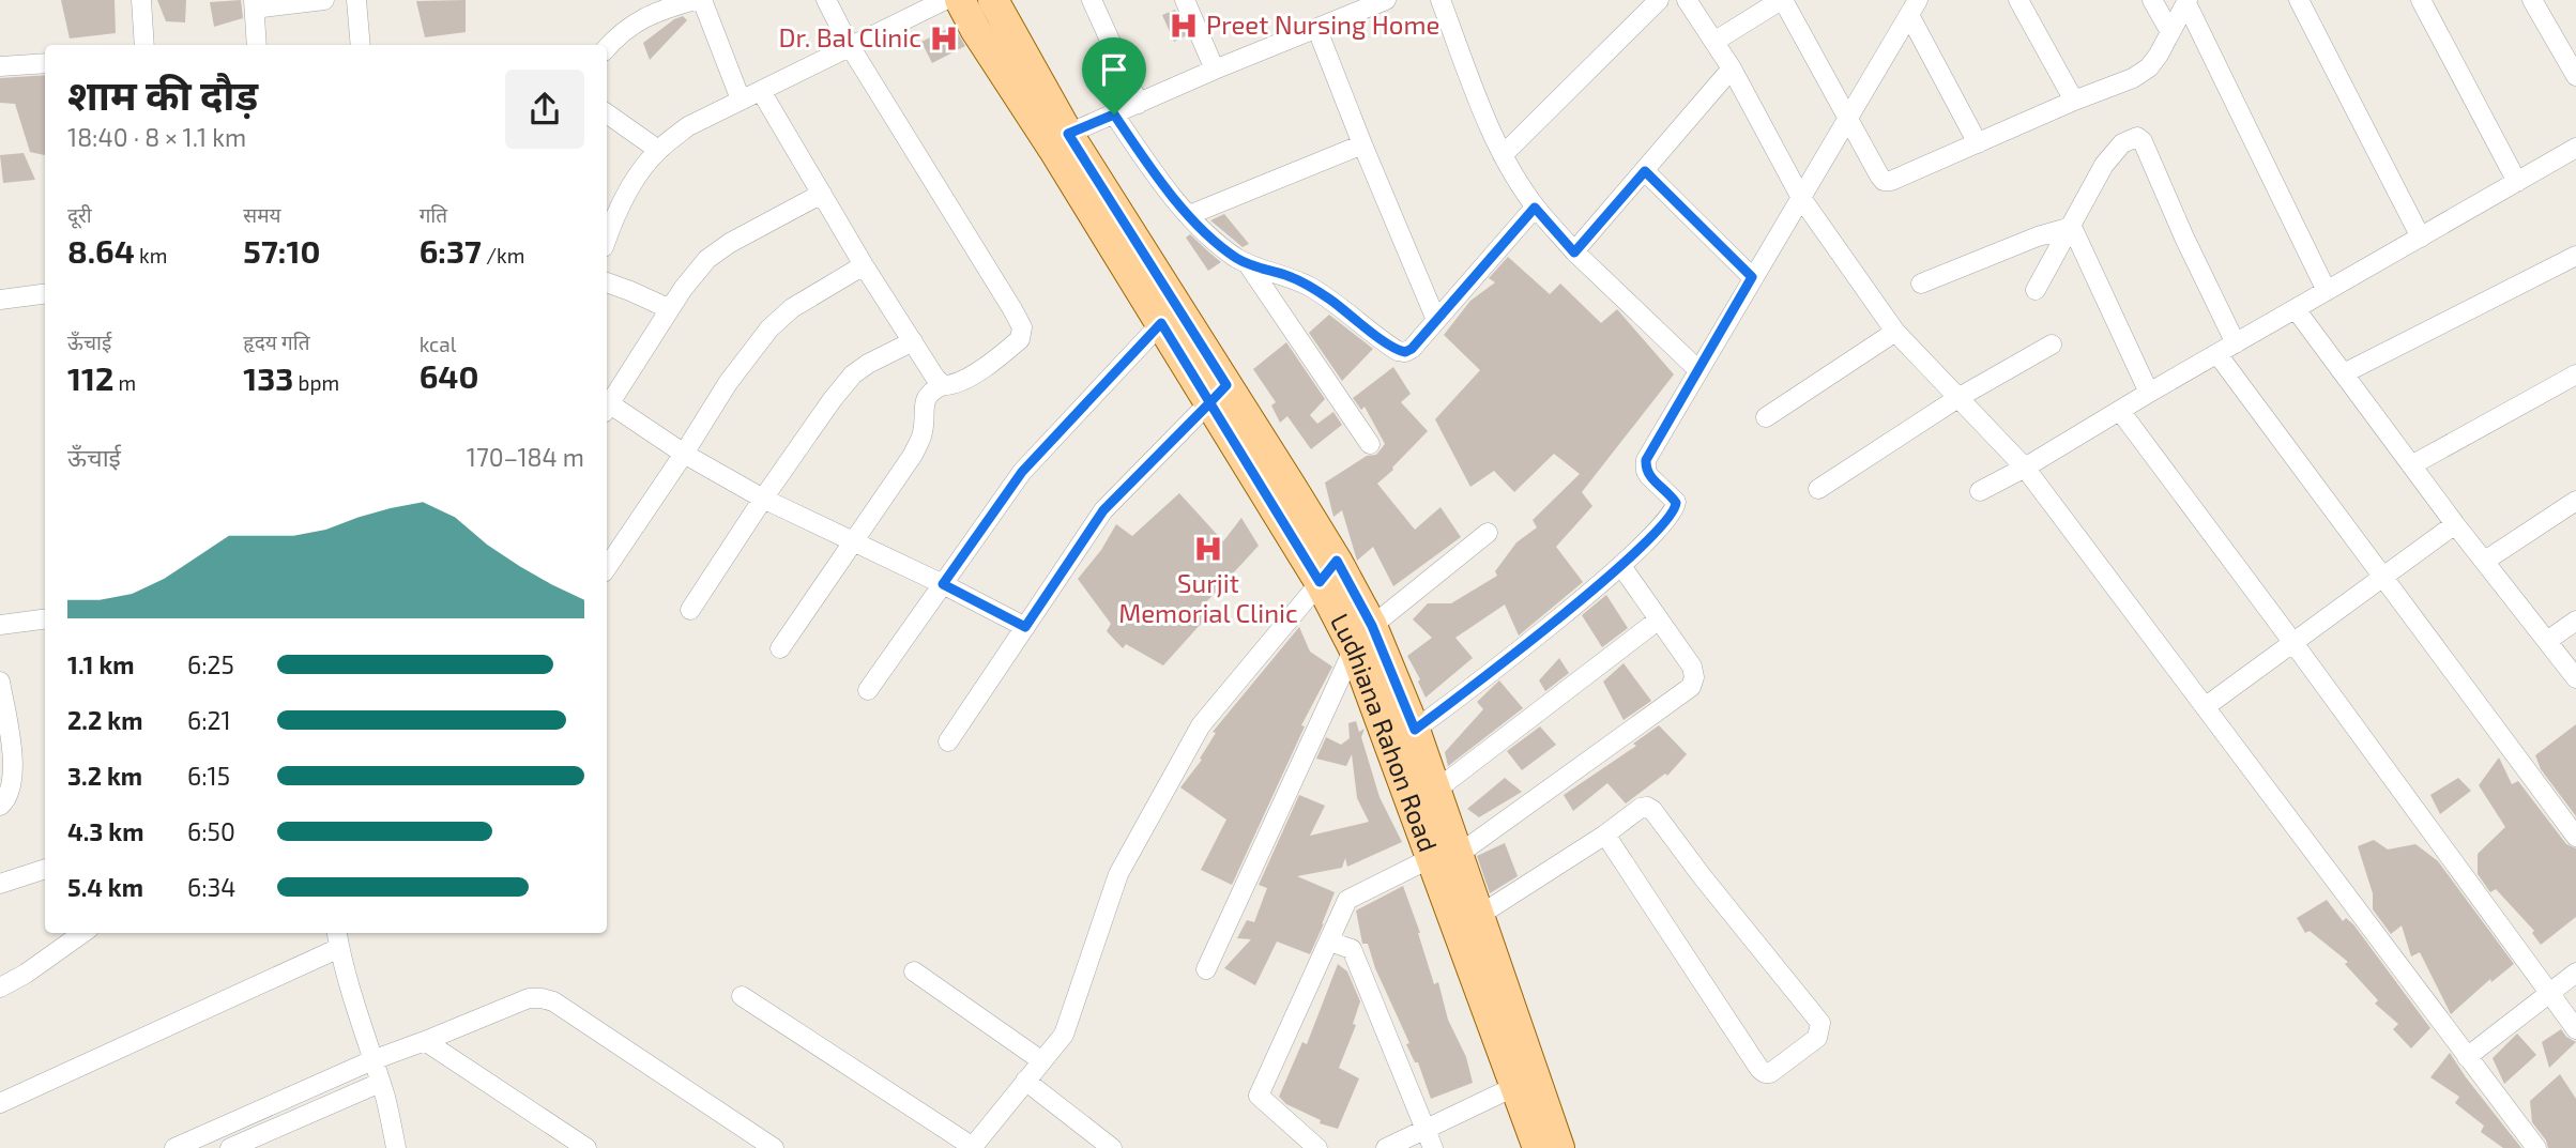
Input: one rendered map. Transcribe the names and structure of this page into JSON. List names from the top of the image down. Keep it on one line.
{"streets":{"main road":["Ludhiana Rahon Road"]},"places":{"hospital":["Preet Nursing Home","Dr. Bal Clinic","Surjit Memorial Clinic"]},"page":{"heading":["शाम की दौड़","18:40 · 8 × 1.1 km"],"stats":[["दूरी","8.64 km"],["समय","57:10"],["गति","6:37 /km"],["ऊँचाई","112 m"],["हृदय गति","133 bpm"],["kcal","640"]],"chart":["ऊँचाई","170–184 m"],"list":[{"name":"1.1 km","note":"6:25"},{"name":"2.2 km","note":"6:21"},{"name":"3.2 km","note":"6:15"},{"name":"4.3 km","note":"6:50"},{"name":"5.4 km","note":"6:34"}]}}
